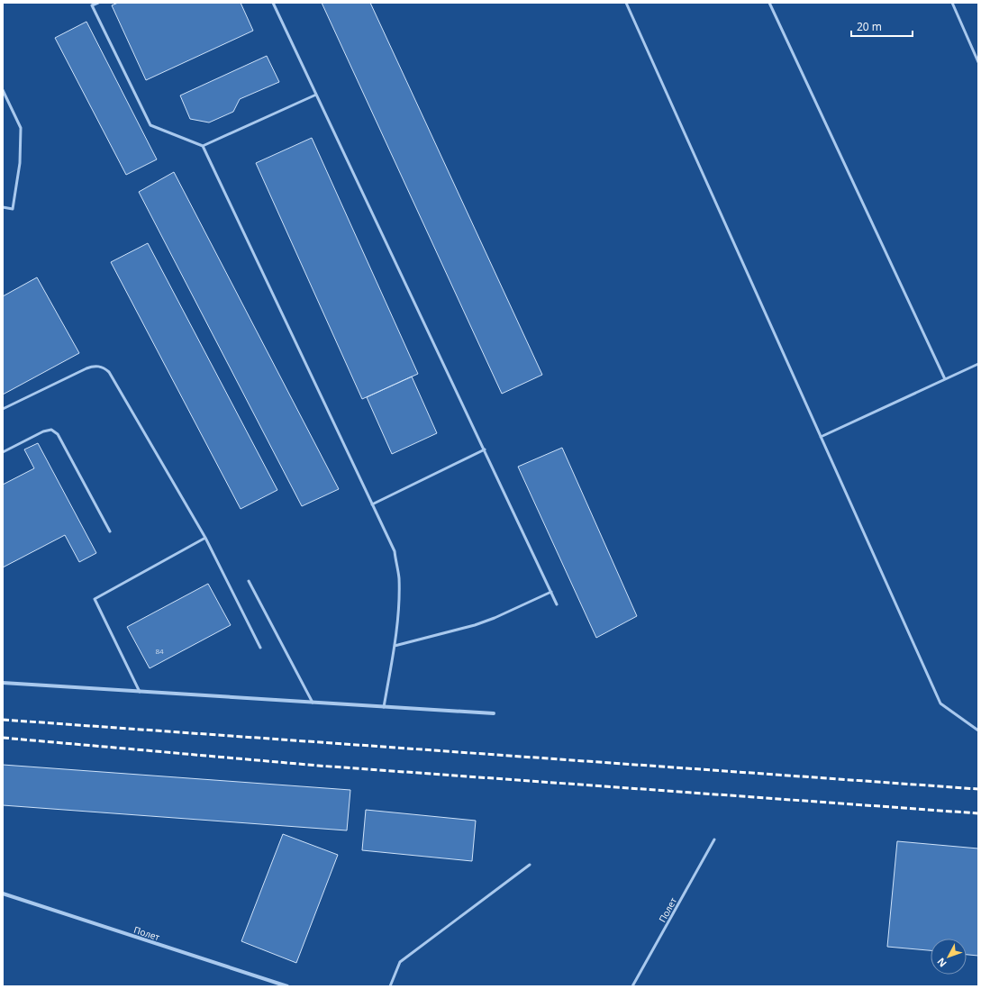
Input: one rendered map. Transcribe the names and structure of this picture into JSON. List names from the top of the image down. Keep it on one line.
{"streets":{"street":["Полет"]},"house_numbers":["84"],"scale_bar":"20 m","north":"bottom left"}
